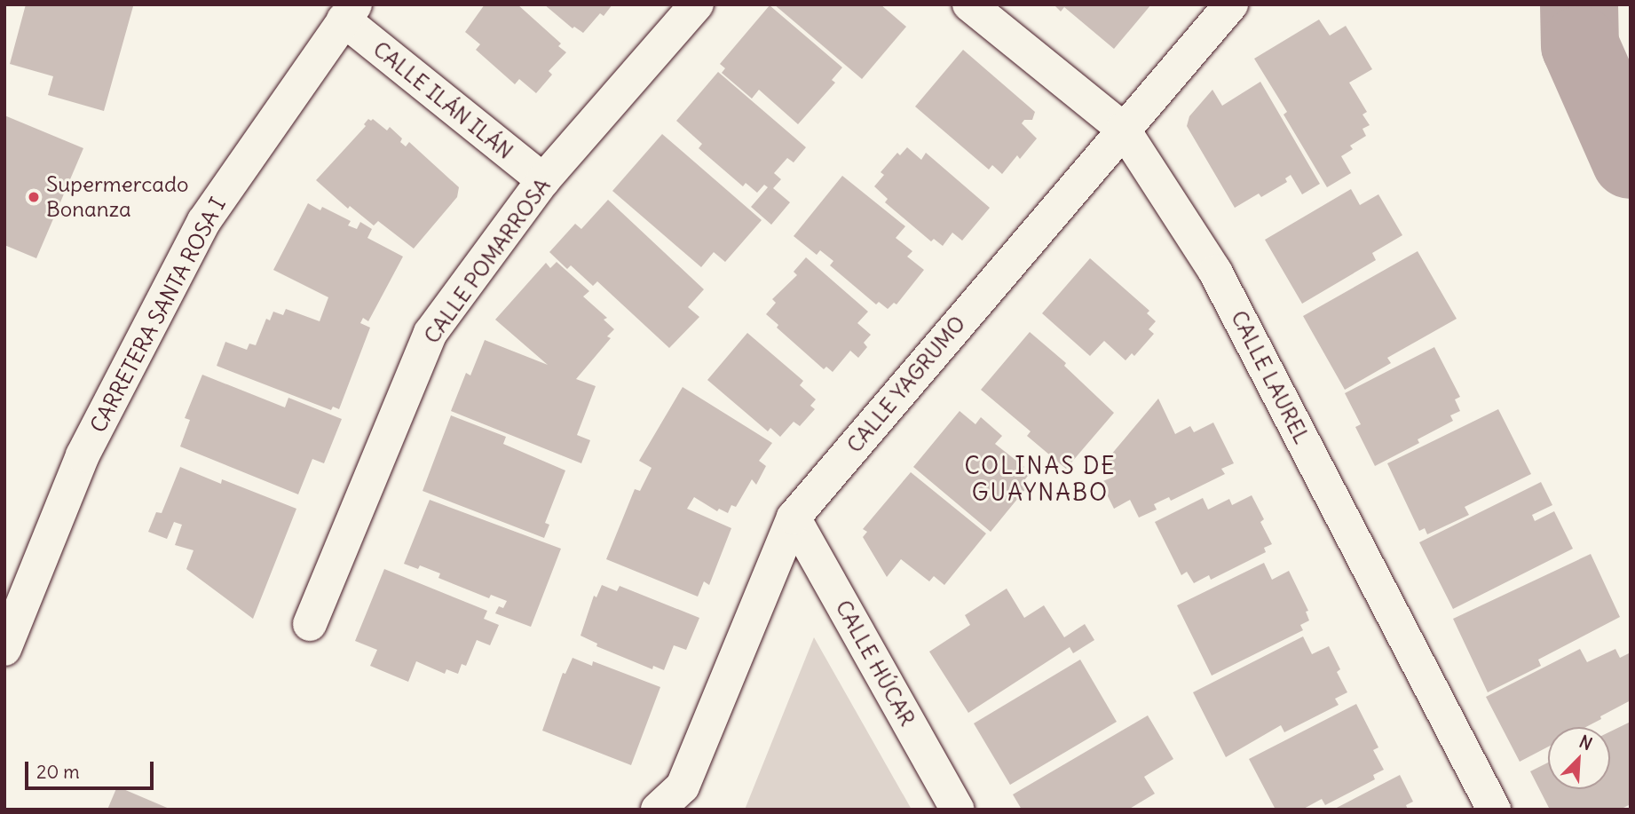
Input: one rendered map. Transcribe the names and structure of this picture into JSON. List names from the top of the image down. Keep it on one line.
{"streets":{"street":["CALLE ILÁN ILÁN","CALLE POMARROSA","CARRETERA SANTA ROSA I","CALLE LAUREL","CALLE YAGRUMO","CALLE HÚCAR"]},"crossings":[["CALLE ILÁN ILÁN","CALLE POMARROSA"],["CALLE ILÁN ILÁN","CARRETERA SANTA ROSA I"],["CALLE LAUREL","CALLE YAGRUMO"],["CALLE YAGRUMO","CALLE HÚCAR"]],"districts":["COLINAS DE GUAYNABO"],"places":["Supermercado Bonanza"],"scale_bar":"20 m","north":"top right"}
